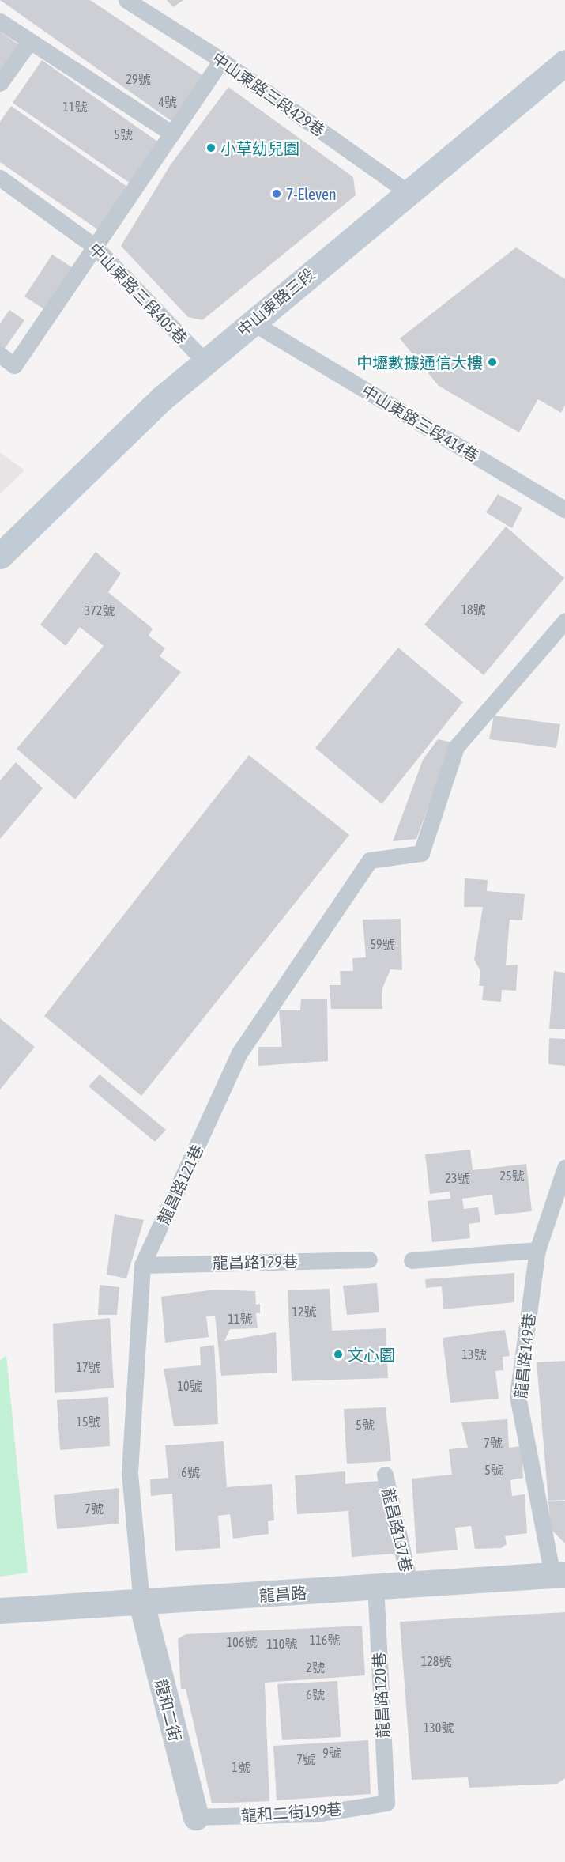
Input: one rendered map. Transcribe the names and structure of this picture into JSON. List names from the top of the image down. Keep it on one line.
{"streets":{"main road":["中山東路三段"],"street":["龍昌路","龍和二街"],"lane":["中山東路三段429巷","中山東路三段405巷","中山東路三段414巷","龍昌路121巷","龍昌路129巷","龍昌路149巷","龍昌路137巷","龍昌路120巷","龍和二街199巷"]},"crossings":[["中山東路三段429巷","中山東路三段"],["中山東路三段405巷","中山東路三段"],["中山東路三段","中山東路三段414巷"],["龍昌路121巷","龍昌路129巷"],["龍昌路121巷","龍昌路"],["龍昌路121巷","龍和二街"],["龍昌路149巷","龍昌路"],["龍昌路137巷","龍昌路"],["龍昌路","龍昌路120巷"],["龍昌路","龍和二街"],["龍昌路120巷","龍和二街199巷"],["龍和二街","龍和二街199巷"]],"places":["小草幼兒園","7-Eleven","中壢數據通信大樓","文心園"],"house_numbers":["29號","4號","11號","5號","18號","372號","59號","25號","23號","12號","11號","13號","17號","10號","15號","5號","7號","5號","6號","7號","116號","106號","110號","128號","2號","6號","130號","9號","7號","1號"]}
